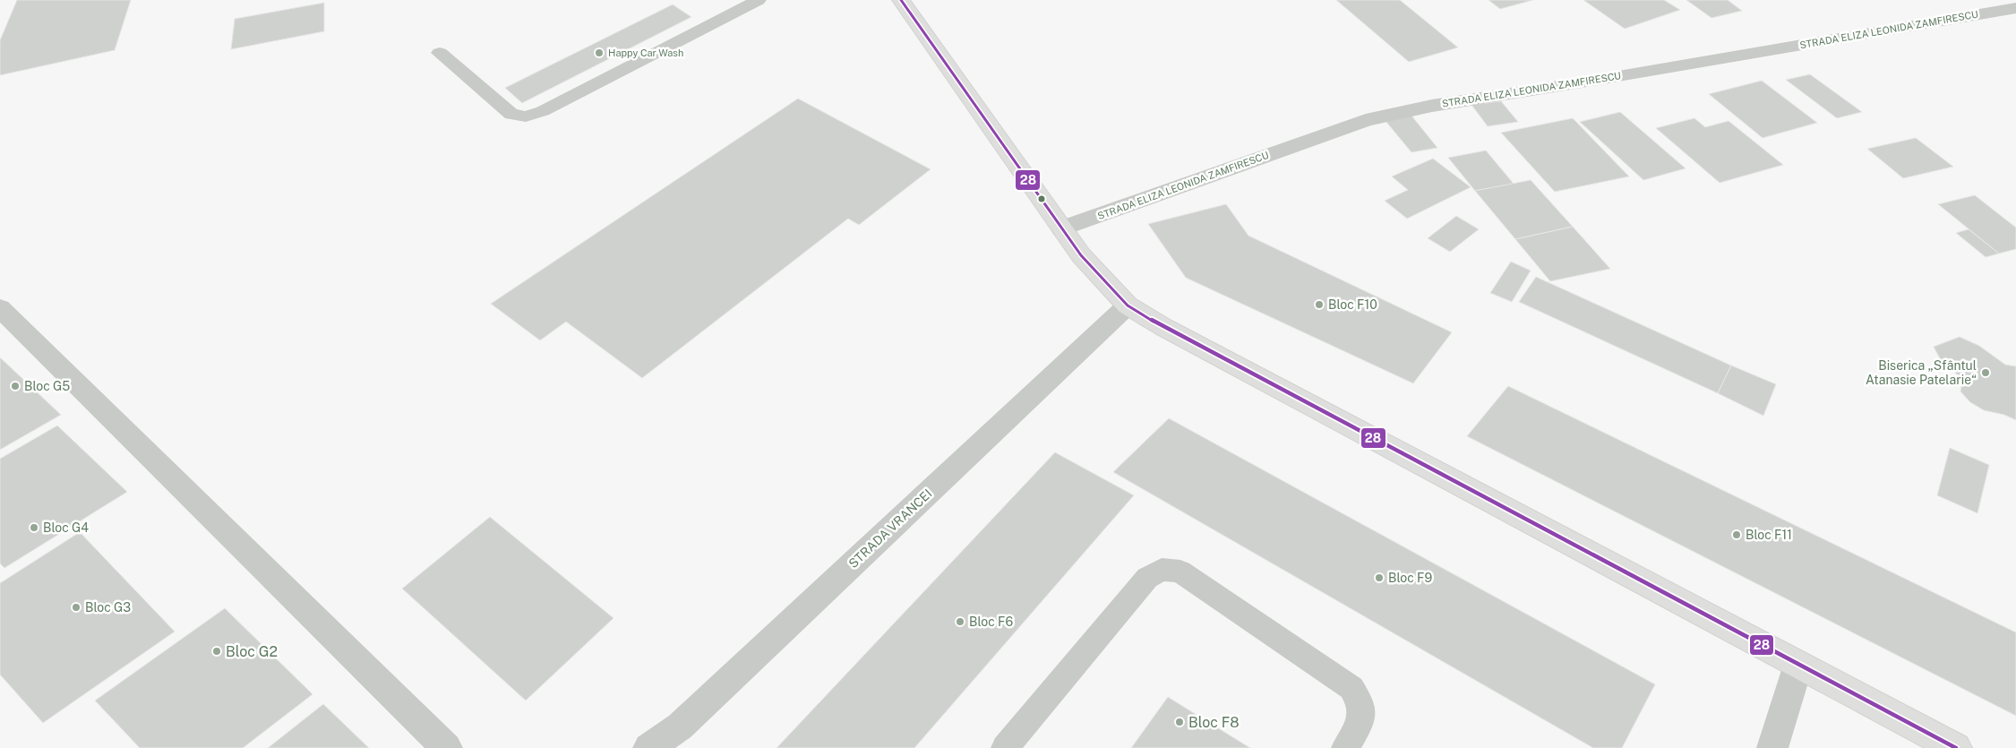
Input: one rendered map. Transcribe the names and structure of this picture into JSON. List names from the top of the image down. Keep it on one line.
{"streets":{"street":["STRADA ELIZA LEONIDA ZAMFIRESCU","STRADA VRANCEI"]},"places":["Happy Car Wash","Bloc F10","Biserica „Sfântul Atanasie Patelarie“","Bloc G5","Bloc G4","Bloc F11","Bloc F9","Bloc G3","Bloc F6","Bloc G2","Bloc F8"],"lines":["transit line 28"]}
